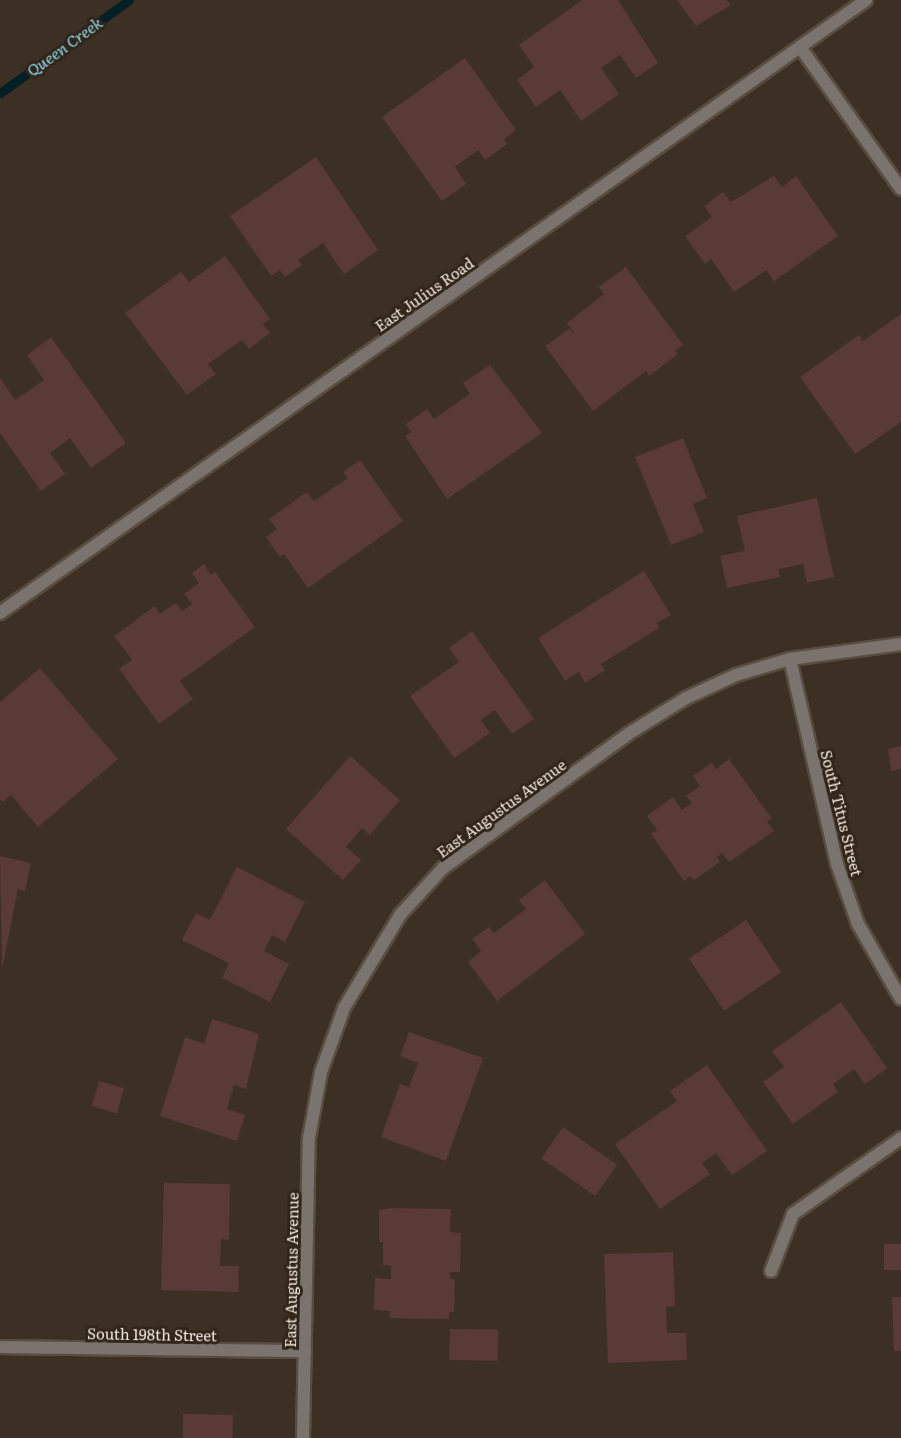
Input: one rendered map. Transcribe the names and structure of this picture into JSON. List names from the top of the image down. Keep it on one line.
{"streets":{"street":["East Julius Road","East Augustus Avenue","South Titus Street","South 198th Street"]},"crossings":[["East Augustus Avenue","South Titus Street"],["East Augustus Avenue","South 198th Street"]],"water":["Queen Creek"]}
